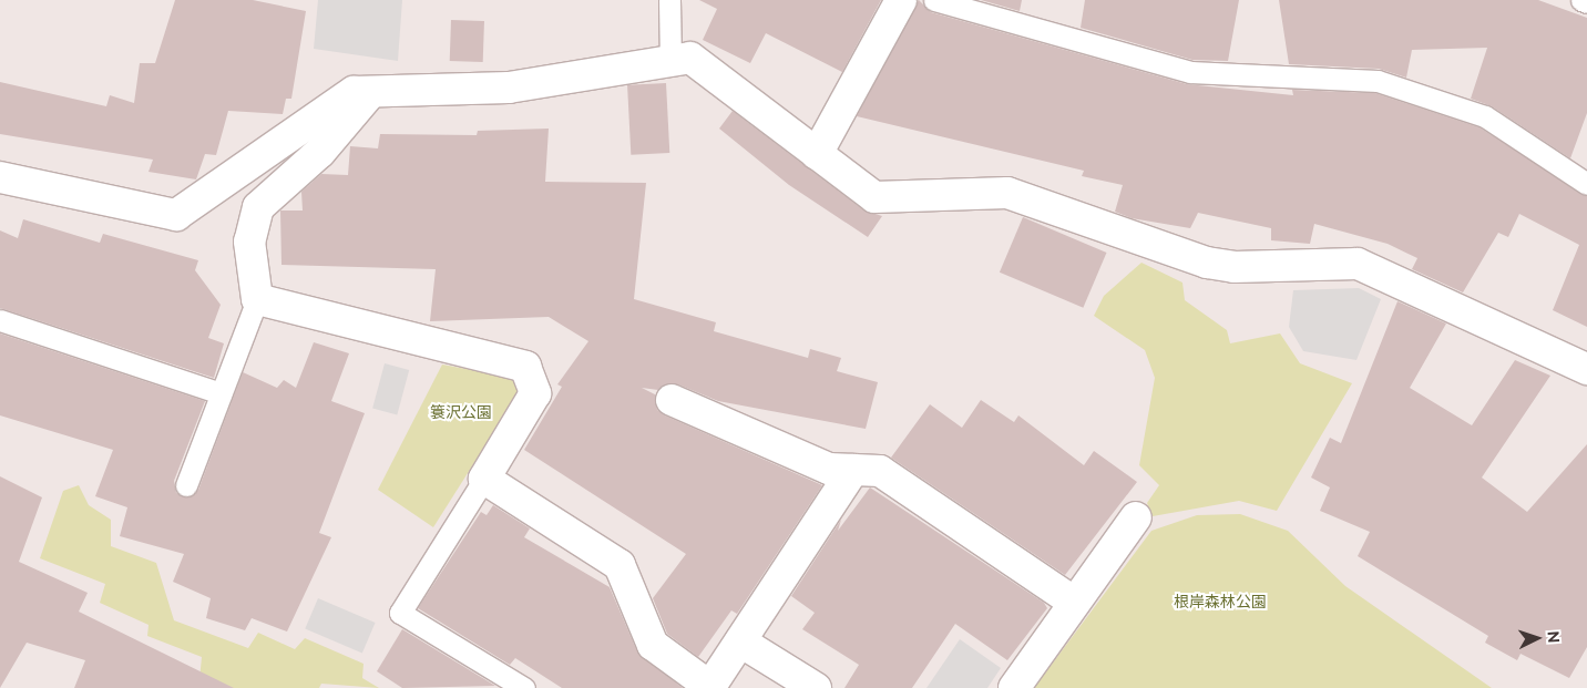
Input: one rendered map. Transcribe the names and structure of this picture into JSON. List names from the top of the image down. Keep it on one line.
{"parks":["簑沢公園","根岸森林公園"],"north":"right"}
